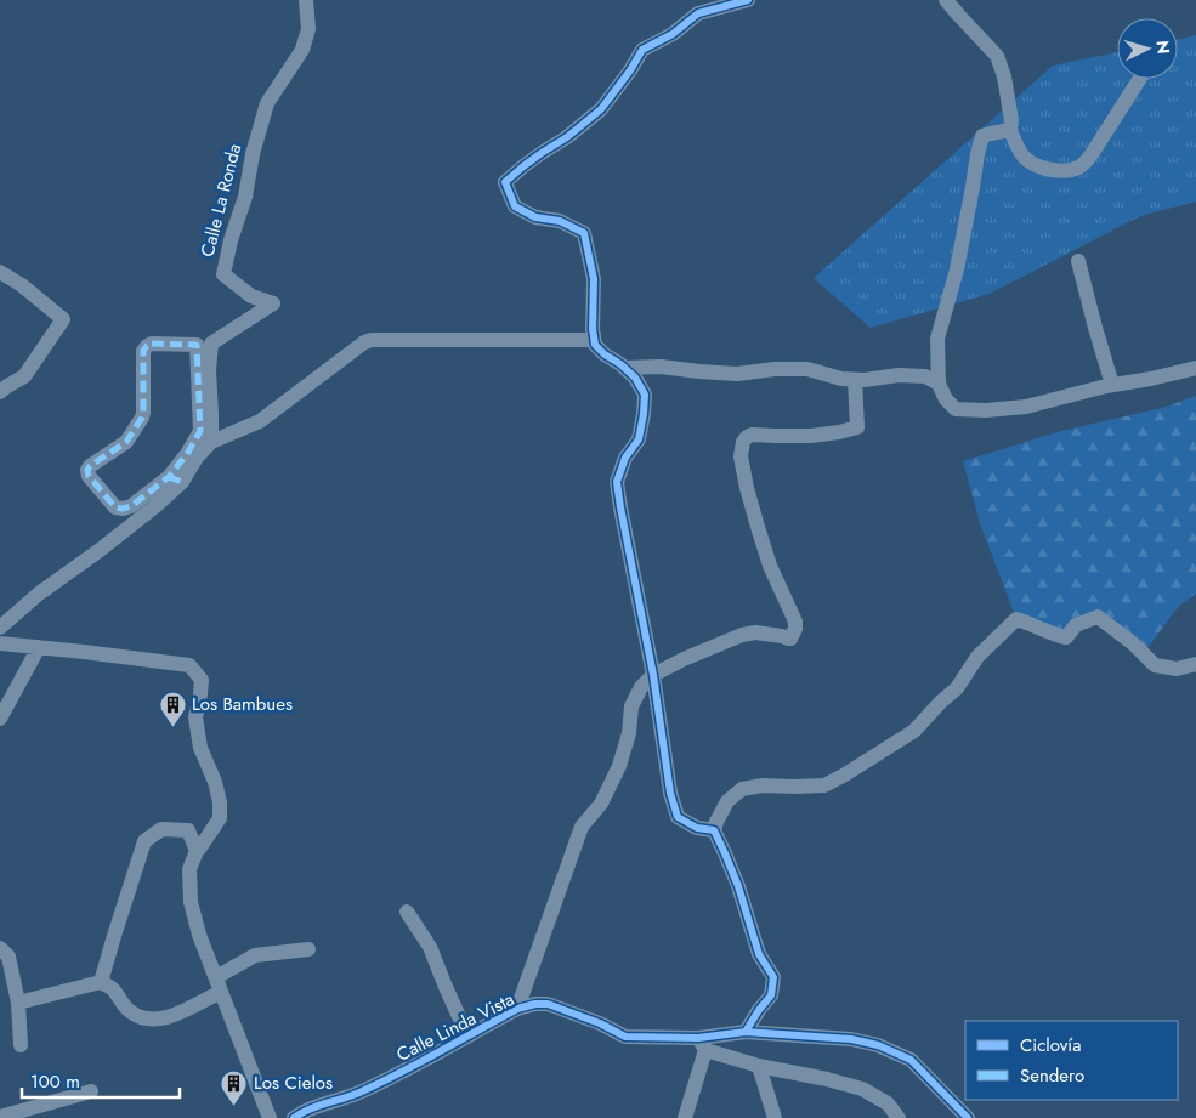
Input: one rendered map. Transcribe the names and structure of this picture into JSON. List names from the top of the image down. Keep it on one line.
{"streets":{"street":["Calle La Ronda","Calle Linda Vista"]},"places":{"building":["Los Bambues","Los Cielos"]},"legend":["Ciclovía","Sendero"],"scale_bar":"100 m","north":"right"}
